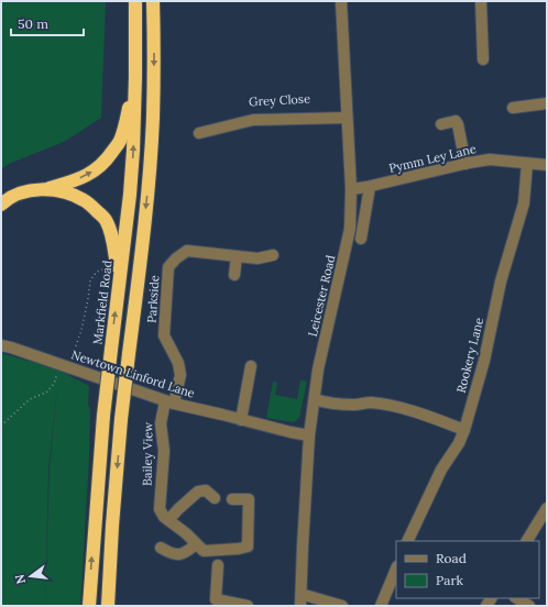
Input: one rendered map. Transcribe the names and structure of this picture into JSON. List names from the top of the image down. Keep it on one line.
{"streets":{"highway":["Markfield Road"],"street":["Grey Close","Pymm Ley Lane","Leicester Road","Parkside","Rookery Lane","Newtown Linford Lane","Bailey View"]},"crossings":[["Grey Close","Leicester Road"],["Pymm Ley Lane","Leicester Road"],["Pymm Ley Lane","Rookery Lane"],["Leicester Road","Newtown Linford Lane"],["Parkside","Newtown Linford Lane"],["Parkside","Bailey View"],["Newtown Linford Lane","Bailey View"]],"legend":["Road","Park"],"scale_bar":"50 m","north":"left"}
